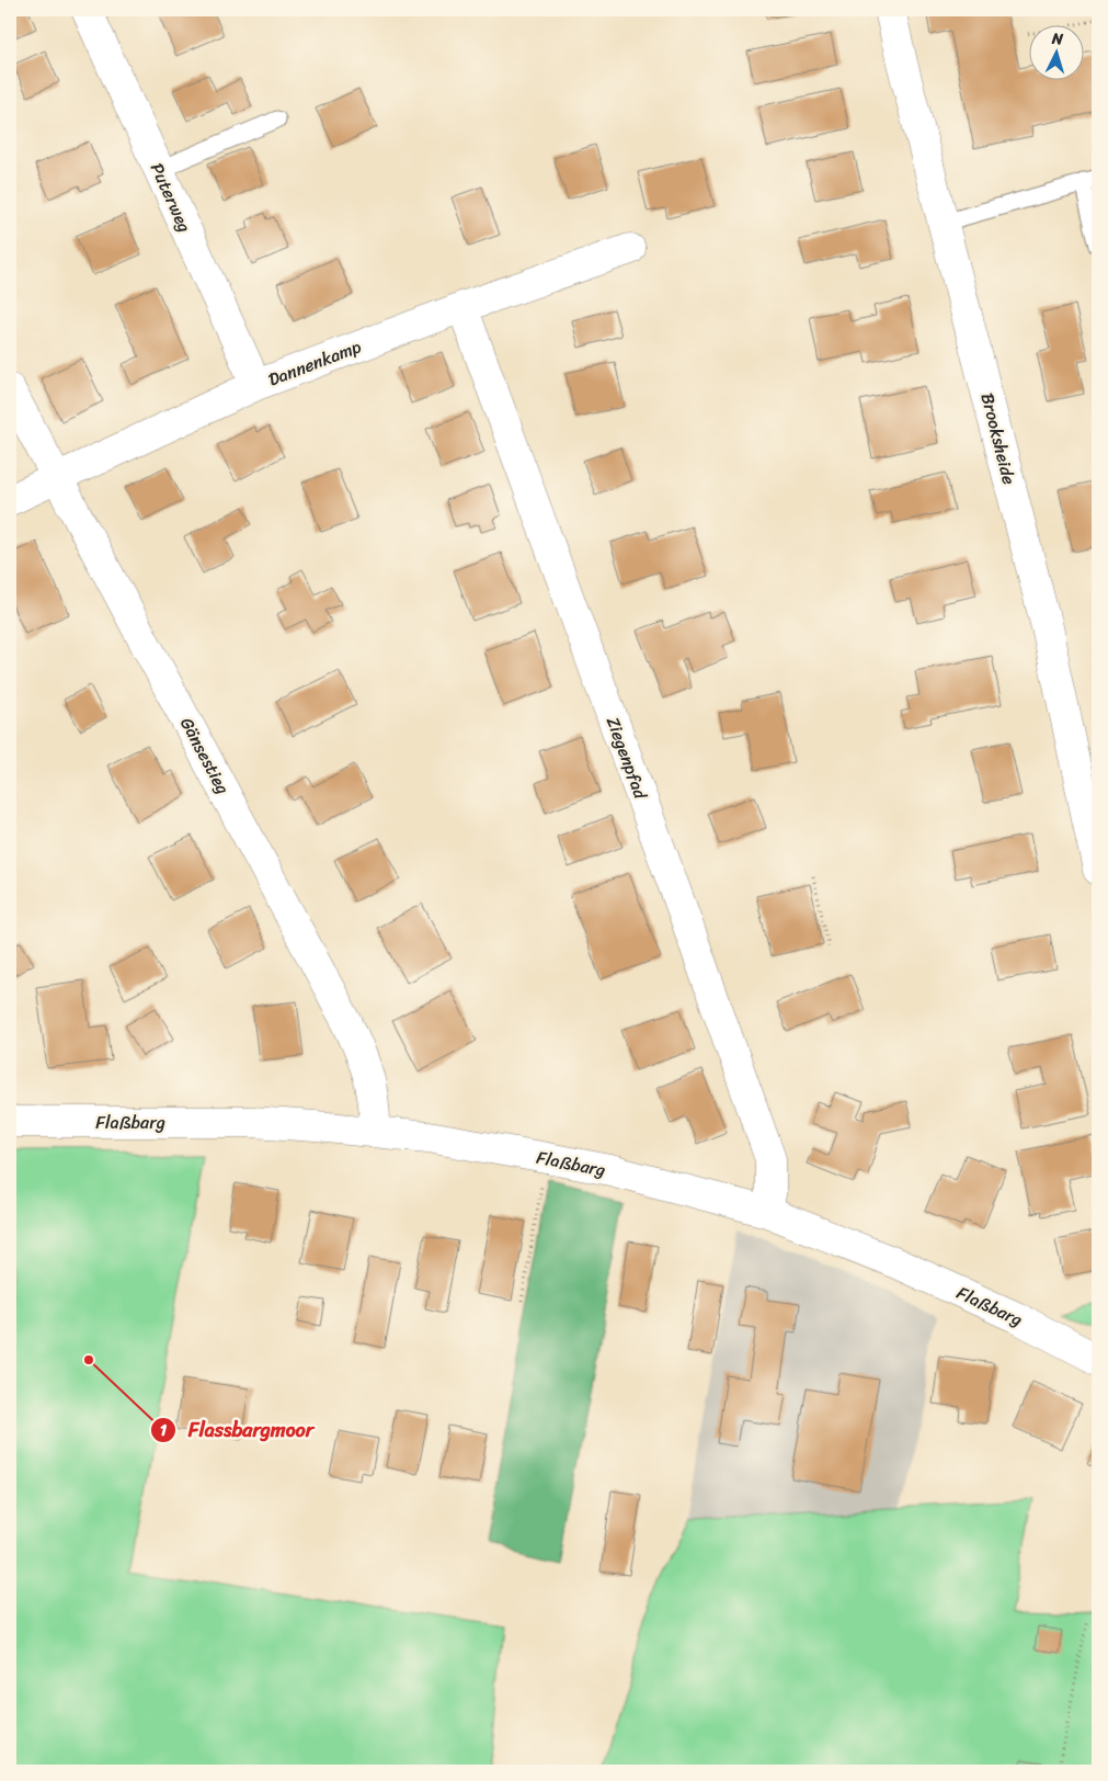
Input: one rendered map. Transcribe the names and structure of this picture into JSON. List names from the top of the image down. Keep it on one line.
{"streets":{"street":["Puterweg","Dannenkamp","Brooksheide","Gänsestieg","Ziegenpfad","Flaßbarg"]},"crossings":[["Puterweg","Dannenkamp"],["Dannenkamp","Gänsestieg"],["Dannenkamp","Ziegenpfad"],["Gänsestieg","Flaßbarg"],["Ziegenpfad","Flaßbarg"]],"places":["Flassbargmoor"],"north":"top"}
